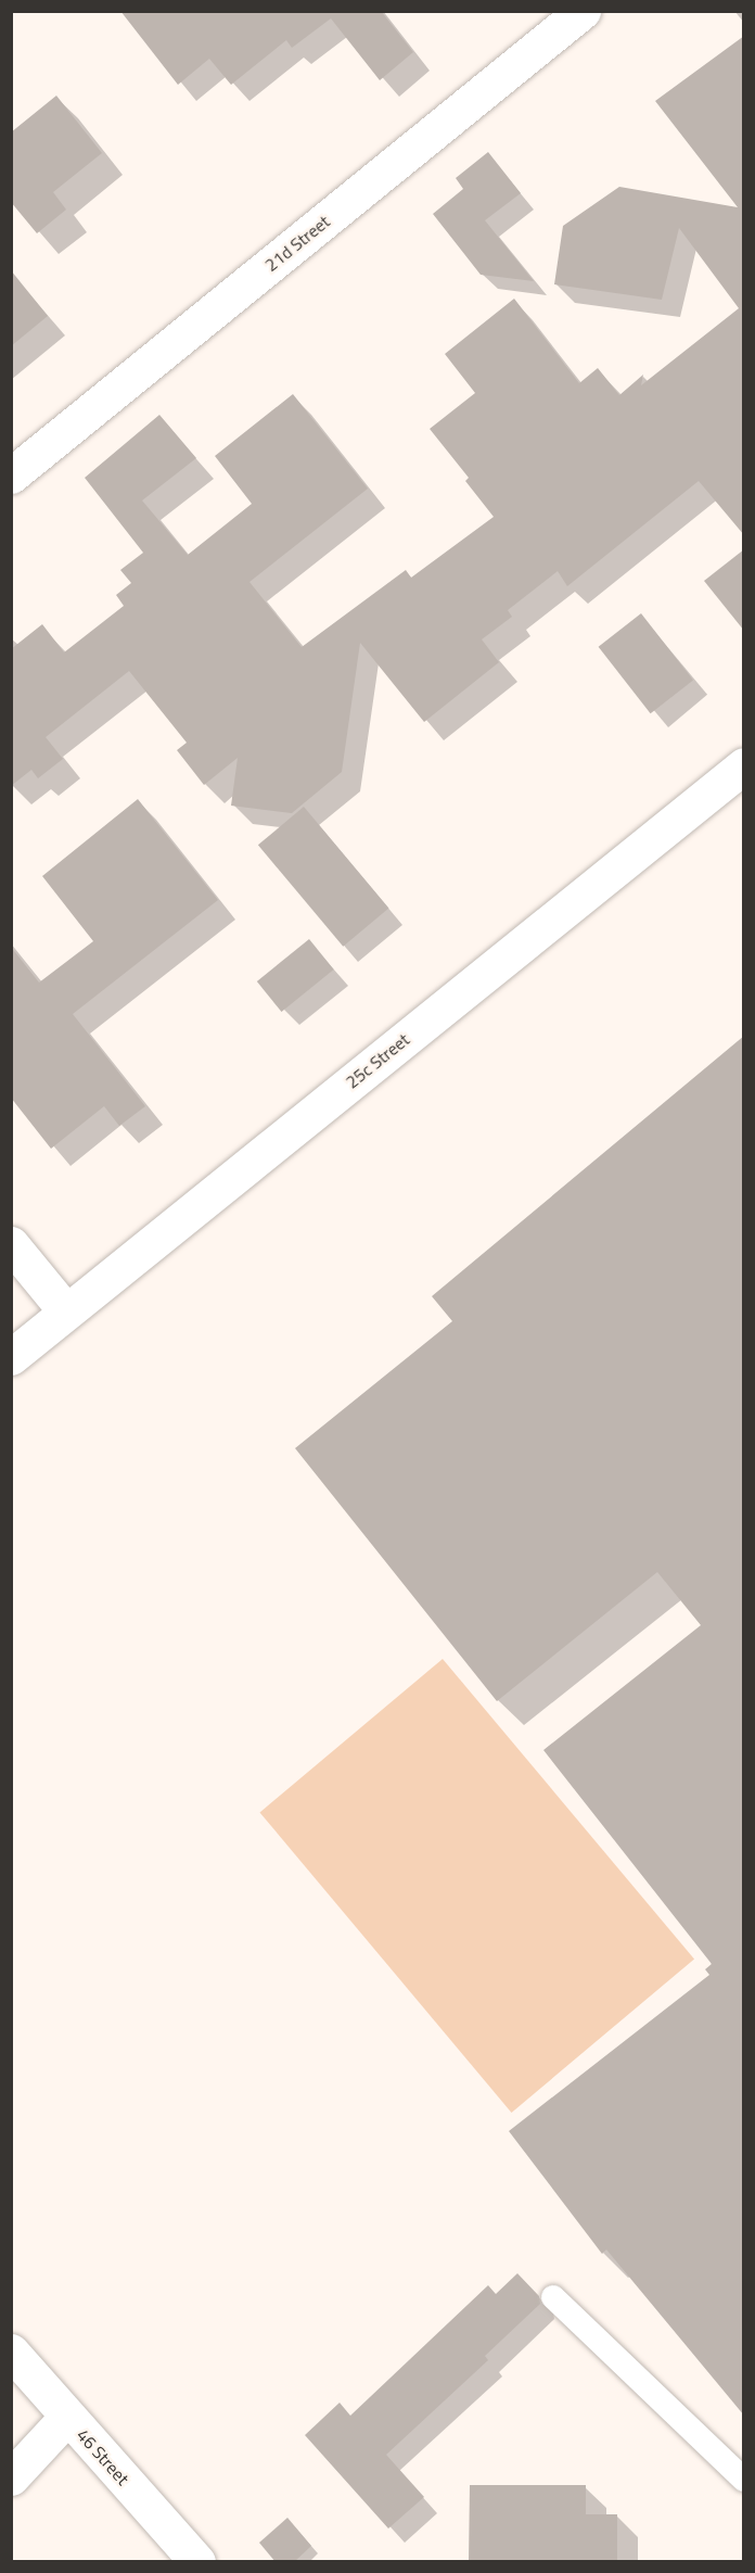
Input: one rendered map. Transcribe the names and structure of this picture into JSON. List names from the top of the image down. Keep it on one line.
{"streets":{"street":["21d Street","25c Street","46 Street"]}}
